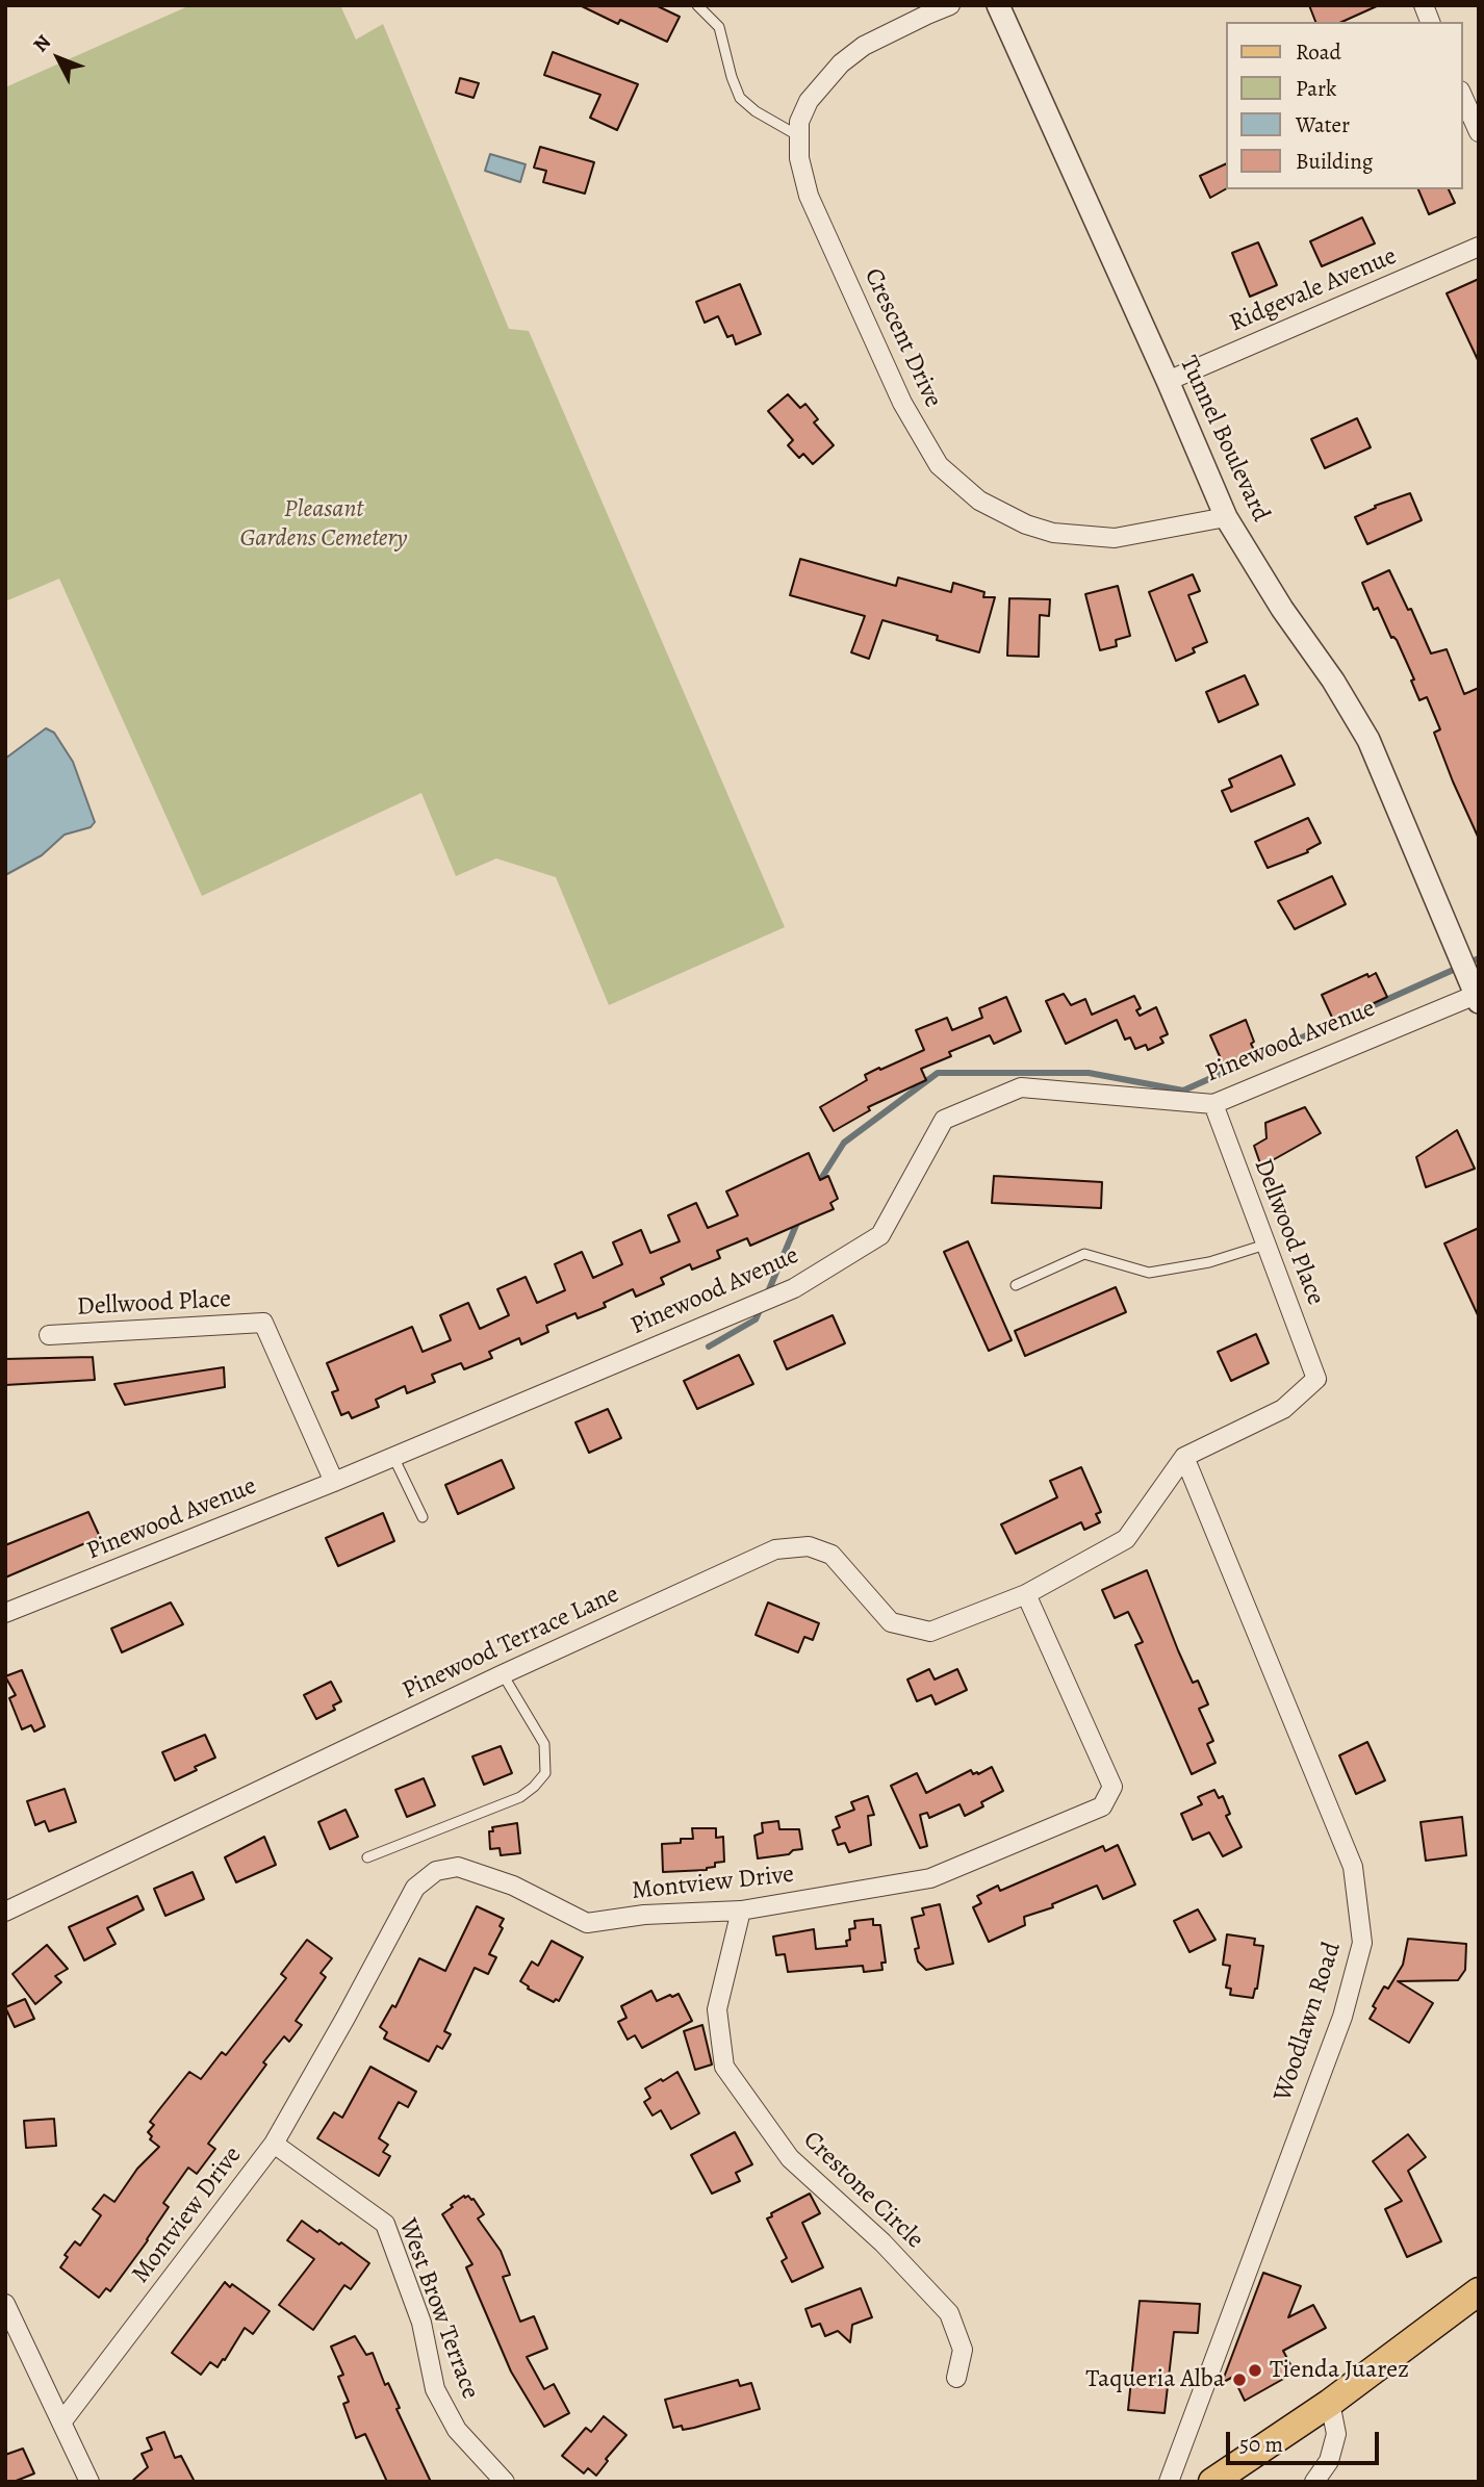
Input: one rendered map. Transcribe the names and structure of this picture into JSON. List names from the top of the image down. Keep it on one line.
{"streets":{"street":["Ridgevale Avenue","Crescent Drive","Tunnel Boulevard","Pinewood Avenue","Dellwood Place","Pinewood Terrace Lane","Montview Drive","Woodlawn Road","Crestone Circle","West Brow Terrace"]},"crossings":[["Ridgevale Avenue","Tunnel Boulevard"],["Crescent Drive","Tunnel Boulevard"],["Tunnel Boulevard","Pinewood Avenue"],["Pinewood Avenue","Dellwood Place"],["Dellwood Place","Woodlawn Road"],["Pinewood Terrace Lane","Montview Drive"],["Montview Drive","Crestone Circle"],["Montview Drive","West Brow Terrace"]],"parks":["Pleasant Gardens Cemetery"],"places":["Tienda Juarez","Taqueria Alba"],"legend":["Road","Park","Water","Building"],"scale_bar":"50 m","north":"top left"}
